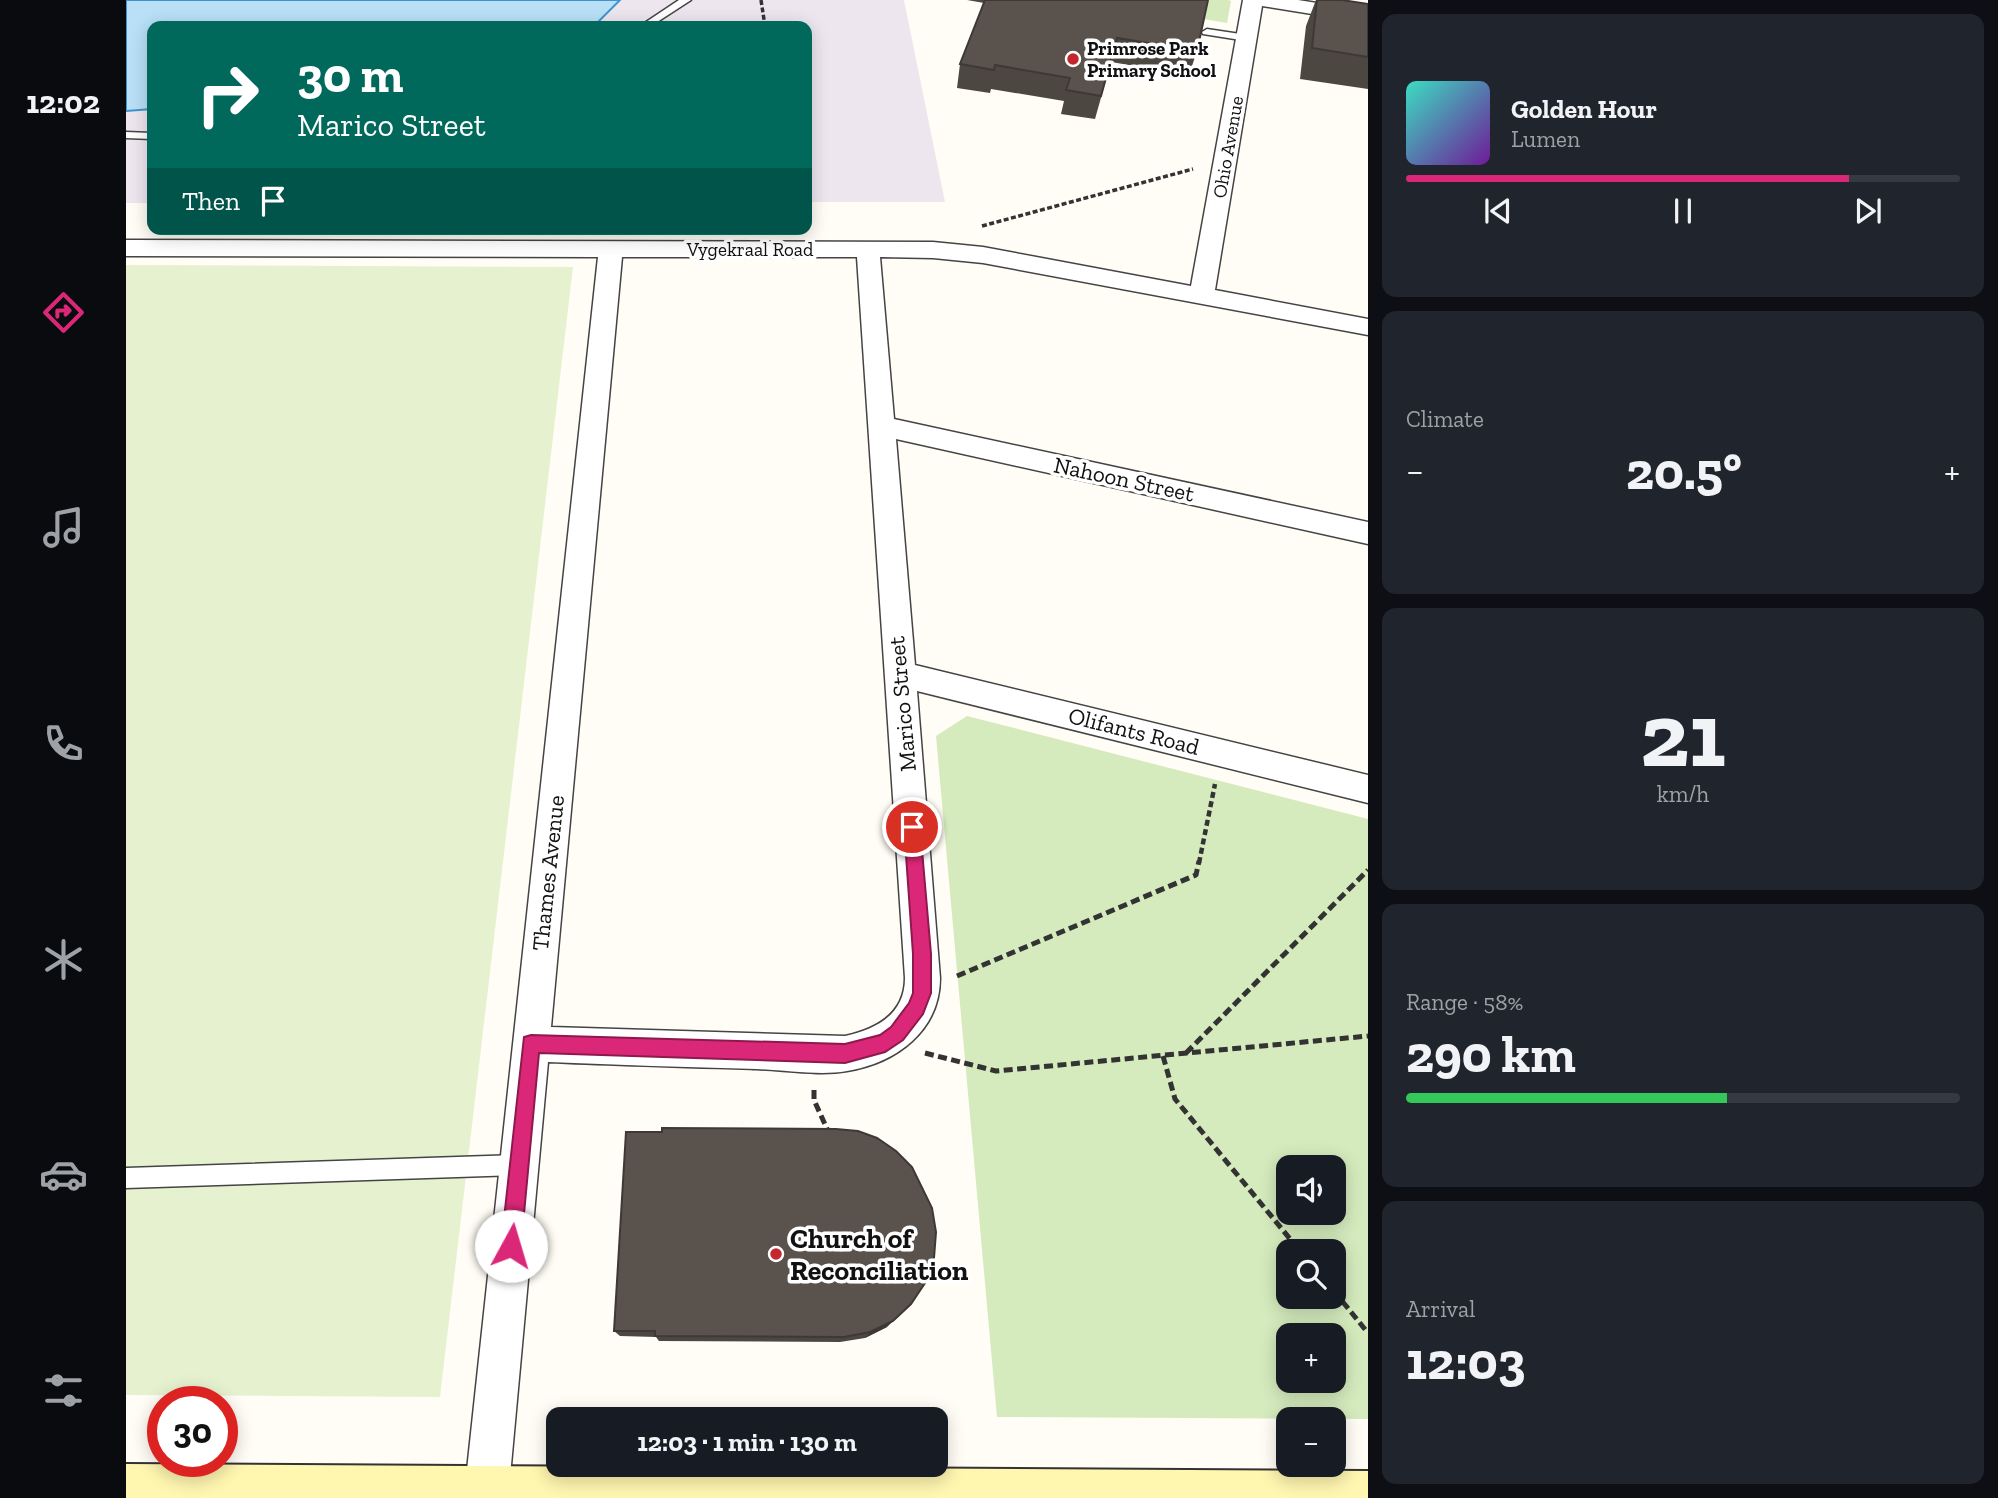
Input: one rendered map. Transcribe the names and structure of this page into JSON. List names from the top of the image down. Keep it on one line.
{"streets":{"street":["Ohio Avenue","Vygekraal Road","Nahoon Street","Marico Street","Olifants Road","Thames Avenue"]},"crossings":[["Ohio Avenue","Vygekraal Road"],["Vygekraal Road","Marico Street"],["Vygekraal Road","Thames Avenue"],["Nahoon Street","Marico Street"],["Marico Street","Olifants Road"],["Marico Street","Thames Avenue"]],"places":["Primrose Park Primary School","Church of Reconciliation"],"page":{"tabs":"12:02","turn":["30 m","Marico Street"],"song":["Golden Hour","Lumen"],"then":"Then","tile":["Climate",["21","km/h"],["Range · 58%","290 km"],["Arrival","12:03"]],"heat":["−","20.5°","+"],"map_buttons":["+","−"],"limit":"30","trip":"12:03 · 1 min · 130 m"}}
